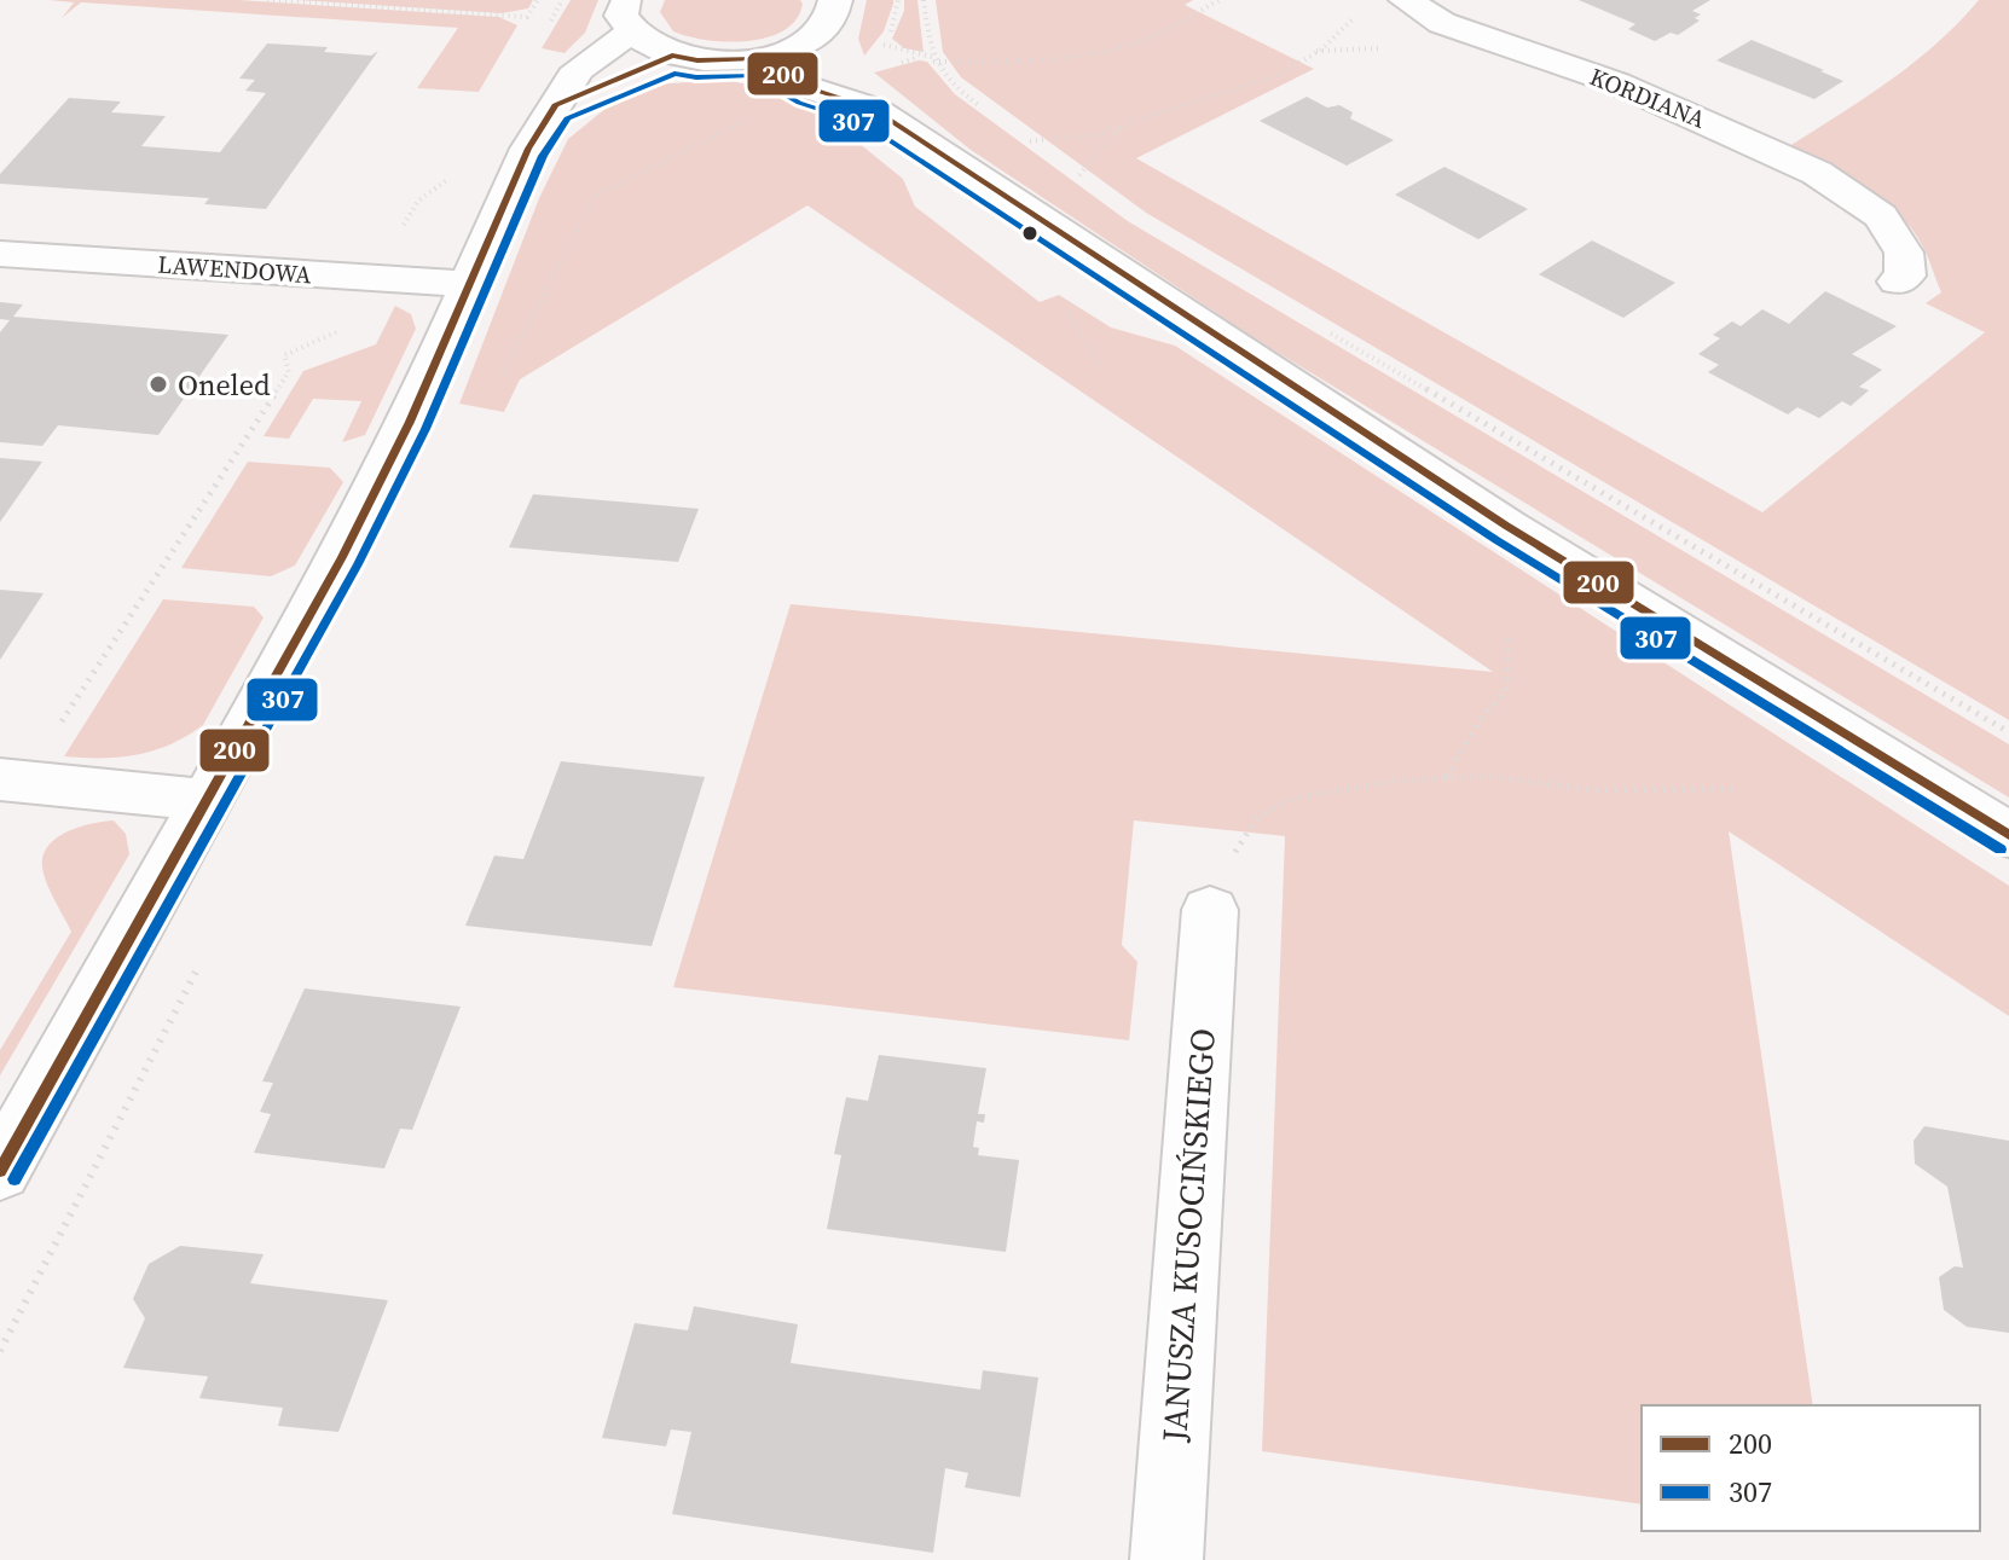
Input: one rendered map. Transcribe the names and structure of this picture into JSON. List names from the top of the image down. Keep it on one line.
{"streets":{"street":["KORDIANA","LAWENDOWA","JANUSZA KUSOCIŃSKIEGO"]},"places":["Oneled"],"lines":["transit line 200","transit line 307"],"legend":["200","307"]}
